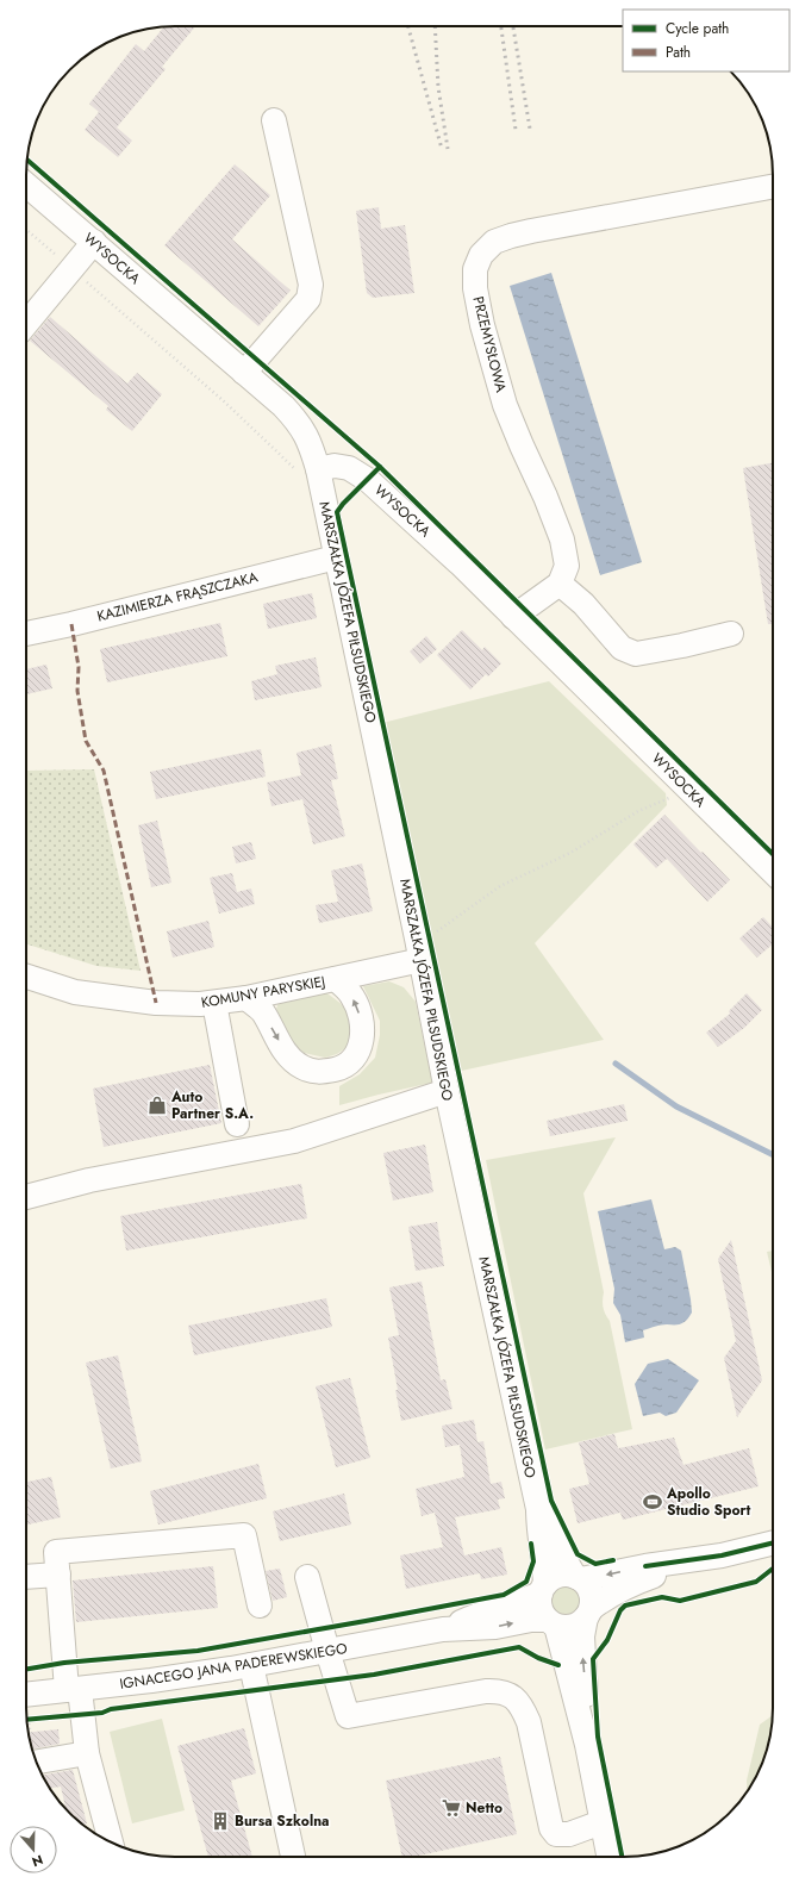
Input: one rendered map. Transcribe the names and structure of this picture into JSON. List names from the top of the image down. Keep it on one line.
{"streets":{"street":["WYSOCKA","PRZEMYSŁOWA","KAZIMIERZA FRĄSZCZAKA","MARSZAŁKA JÓZEFA PIŁSUDSKIEGO","KOMUNY PARYSKIEJ","IGNACEGO JANA PADEREWSKIEGO"]},"crossings":[["WYSOCKA","MARSZAŁKA JÓZEFA PIŁSUDSKIEGO"],["KAZIMIERZA FRĄSZCZAKA","MARSZAŁKA JÓZEFA PIŁSUDSKIEGO"],["MARSZAŁKA JÓZEFA PIŁSUDSKIEGO","KOMUNY PARYSKIEJ"]],"places":{"shop":["Auto Partner S.A."],"sports":["Apollo Studio Sport"],"supermarket":["Netto"],"building":["Bursa Szkolna"]},"legend":["Cycle path","Path"],"north":"bottom"}
